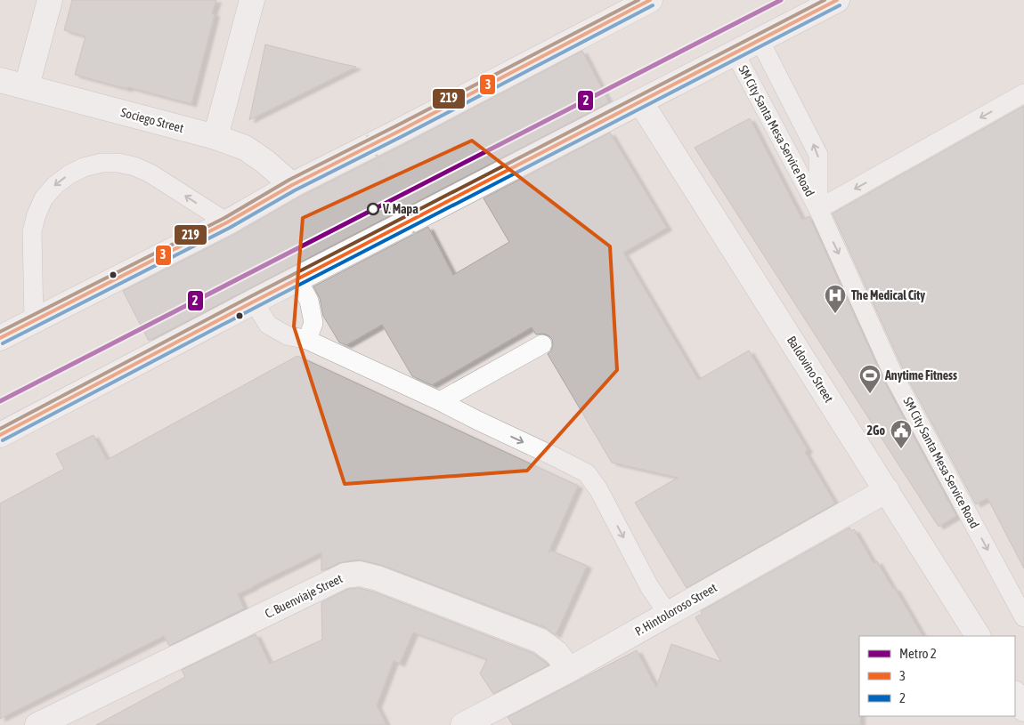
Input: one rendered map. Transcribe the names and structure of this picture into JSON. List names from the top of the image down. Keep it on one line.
{"streets":{"street":["Sociego Street","Baldovino Street","C. Buenviaje Street","P. Hintoloroso Street"],"lane":["SM City Santa Mesa Service Road"]},"crossings":[["Baldovino Street","P. Hintoloroso Street"],["C. Buenviaje Street","P. Hintoloroso Street"]],"places":{"other":["V. Mapa"],"hospital":["The Medical City"],"sports":["Anytime Fitness"],"public building":["2Go"]},"lines":["metro line 2","transit line 3","transit line 219","transit line 2"],"legend":["Metro 2","3","2"]}
